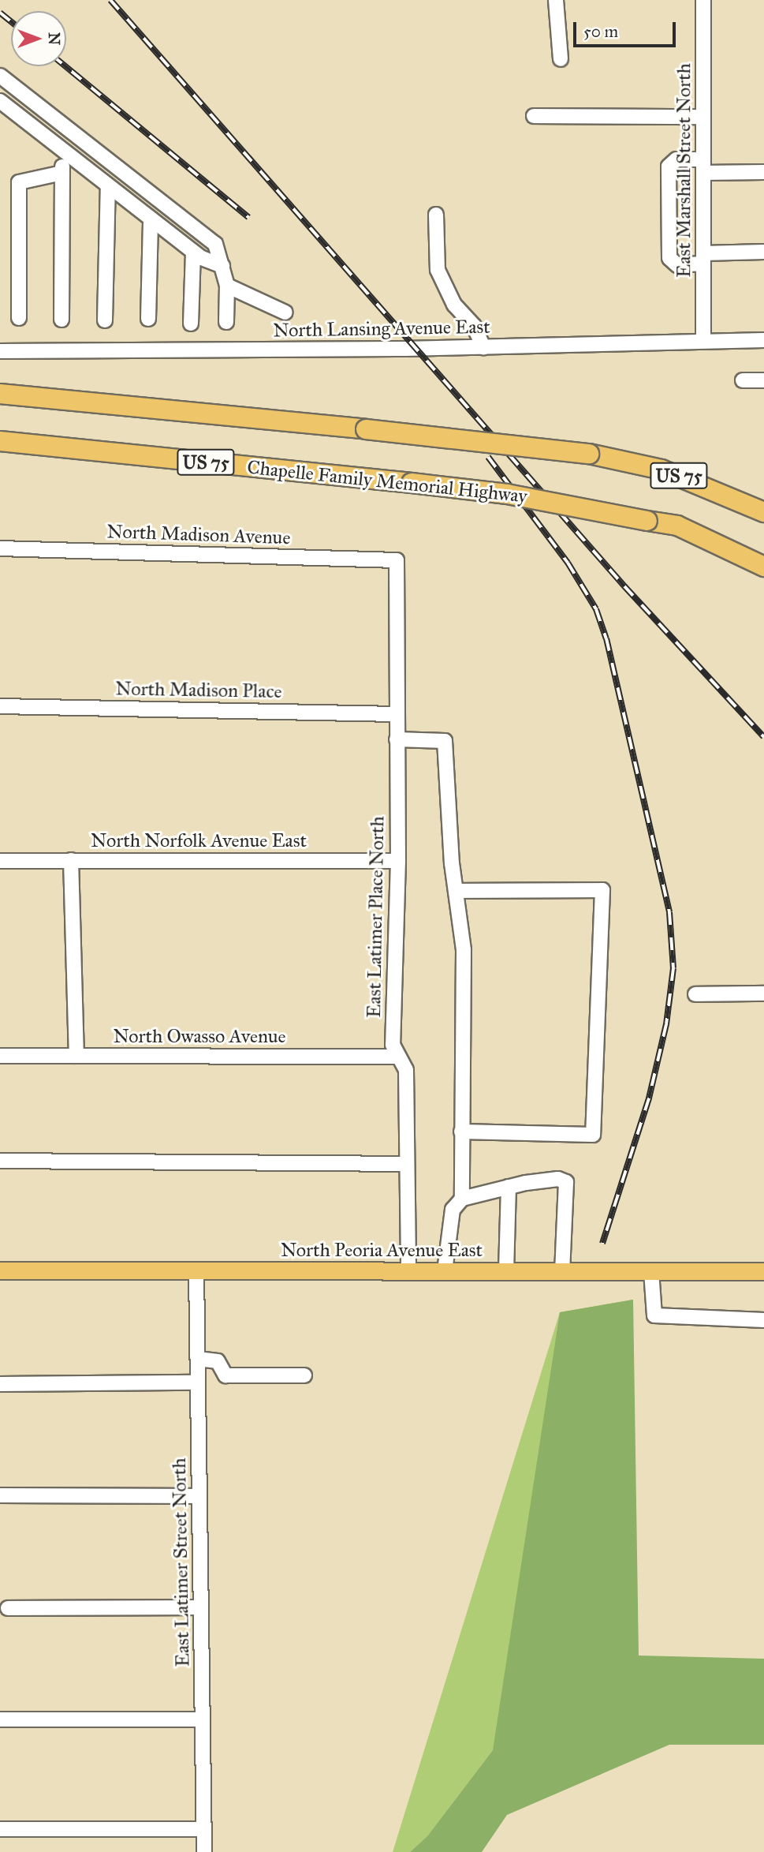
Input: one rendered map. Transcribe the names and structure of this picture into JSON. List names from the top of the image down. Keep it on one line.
{"streets":{"highway":["US 75","Chapelle Family Memorial Highway"],"main road":["North Peoria Avenue East"],"street":["East Marshall Street North","North Lansing Avenue East","North Madison Avenue","North Madison Place","North Norfolk Avenue East","East Latimer Place North","North Owasso Avenue","East Latimer Street North"]},"crossings":[["East Marshall Street North","North Lansing Avenue East"],["North Madison Avenue","East Latimer Place North"],["North Madison Place","East Latimer Place North"],["North Norfolk Avenue East","East Latimer Place North"],["East Latimer Place North","North Owasso Avenue"],["East Latimer Place North","North Peoria Avenue East"],["North Peoria Avenue East","East Latimer Street North"]],"scale_bar":"50 m","north":"right"}
